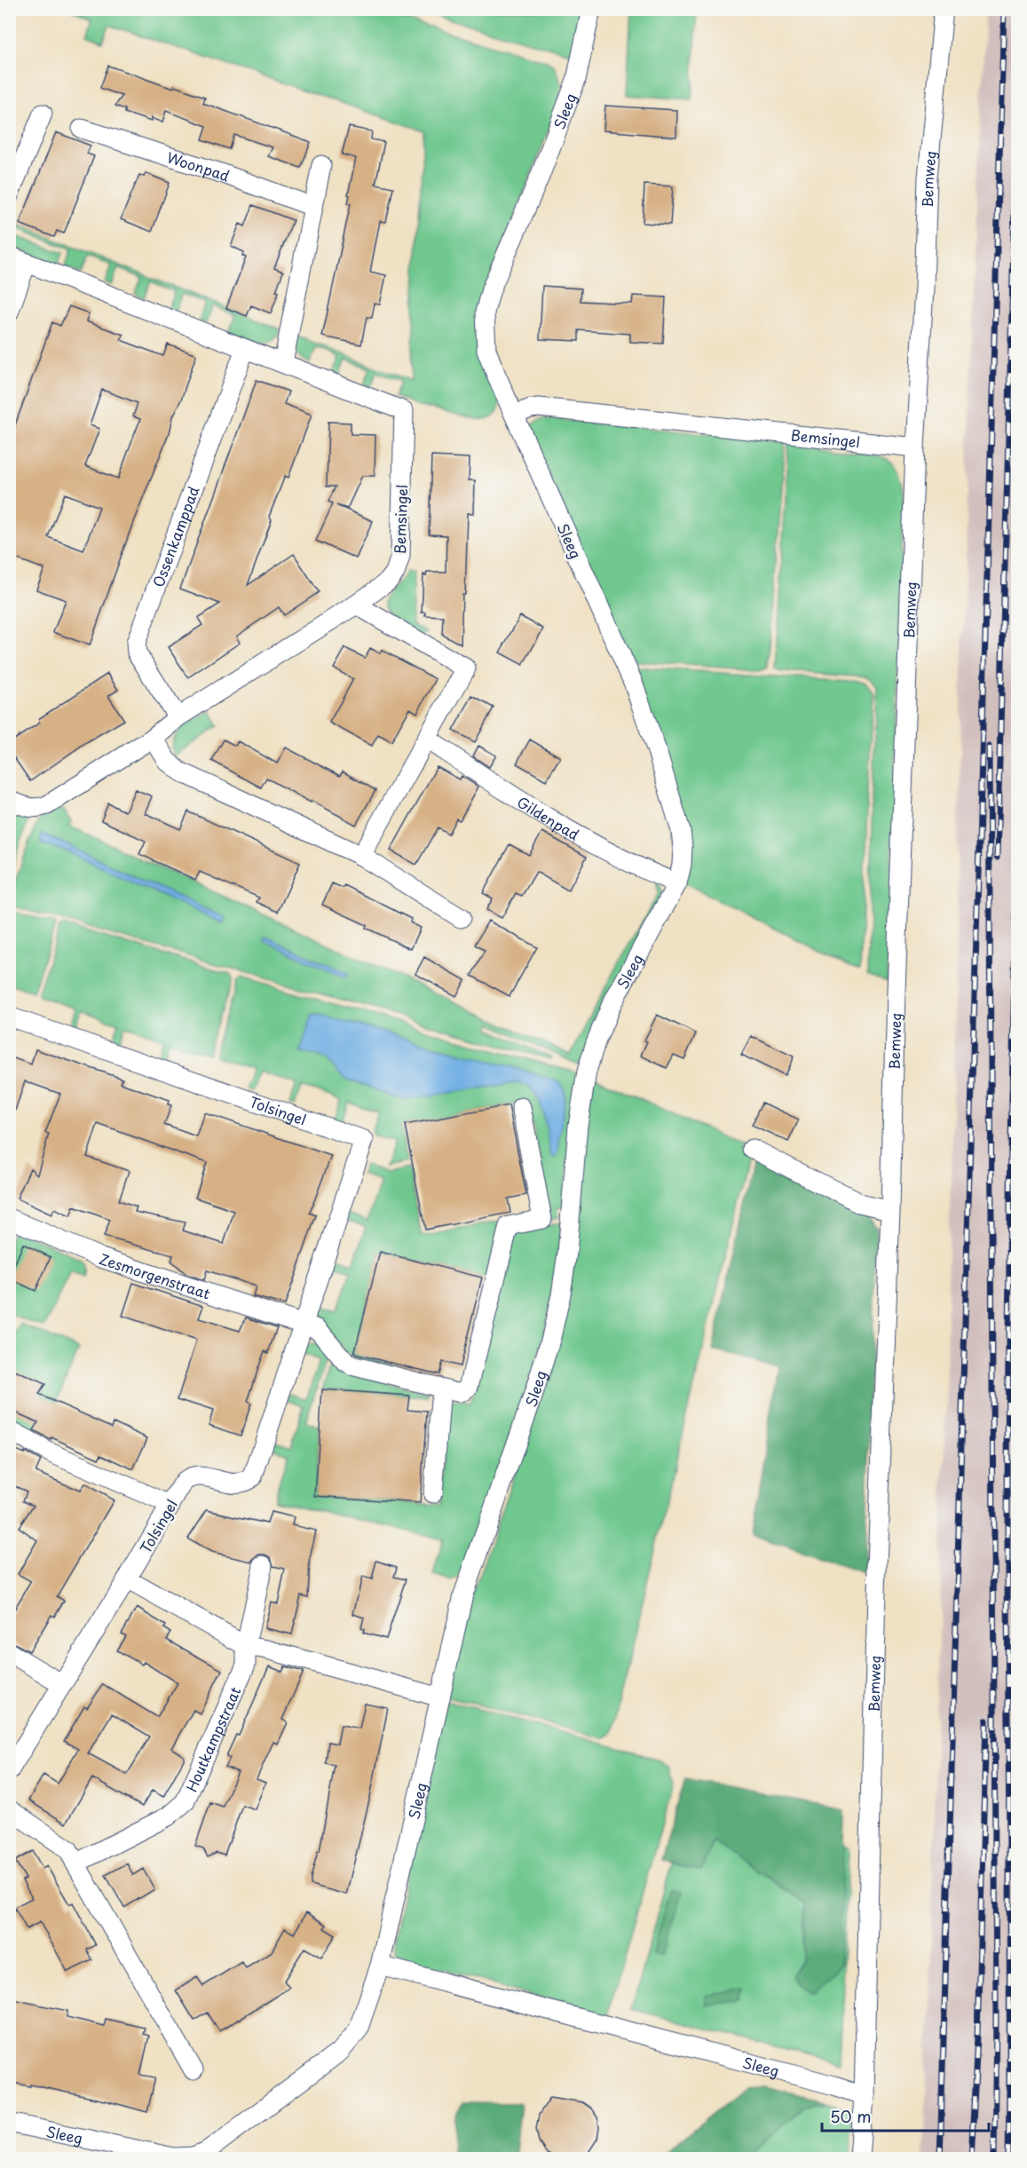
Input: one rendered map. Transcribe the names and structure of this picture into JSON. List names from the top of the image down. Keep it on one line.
{"streets":{"street":["Sleeg","Woonpad","Bemweg","Bemsingel","Ossenkamppad","Gildenpad","Tolsingel","Zesmorgenstraat","Houtkampstraat"]},"crossings":[["Sleeg","Bemweg"],["Sleeg","Bemsingel"],["Sleeg","Gildenpad"],["Bemweg","Bemsingel"],["Bemsingel","Ossenkamppad"],["Tolsingel","Zesmorgenstraat"]],"scale_bar":"50 m"}
